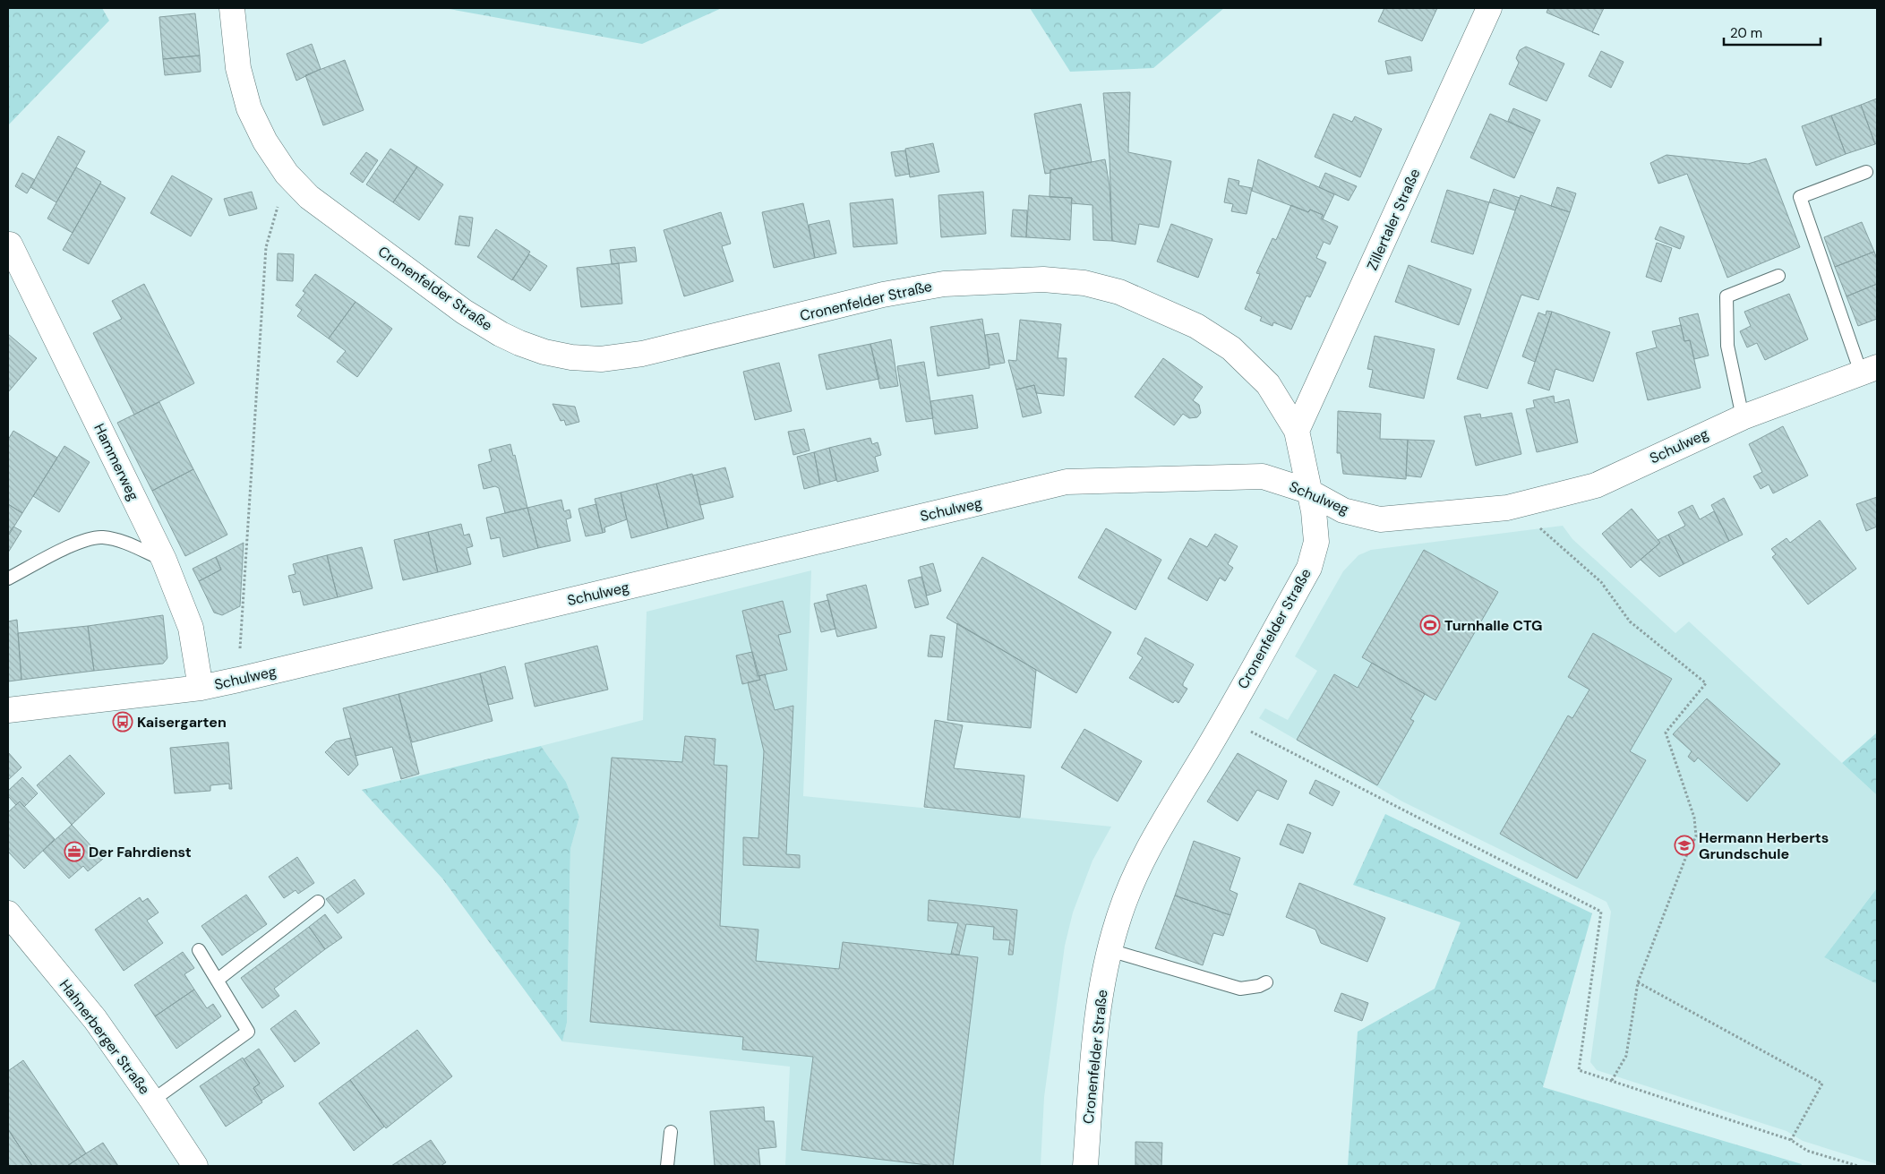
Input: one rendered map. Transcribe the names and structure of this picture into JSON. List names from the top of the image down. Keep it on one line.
{"streets":{"street":["Zillertaler Straße","Cronenfelder Straße","Schulweg","Hammerweg","Hahnerberger Straße"]},"crossings":[["Zillertaler Straße","Cronenfelder Straße"],["Cronenfelder Straße","Schulweg"],["Schulweg","Hammerweg"]],"places":{"sports":["Turnhalle CTG"],"bus stop":["Kaisergarten"],"school or university":["Hermann Herberts Grundschule"],"office":["Der Fahrdienst"]},"scale_bar":"20 m"}
